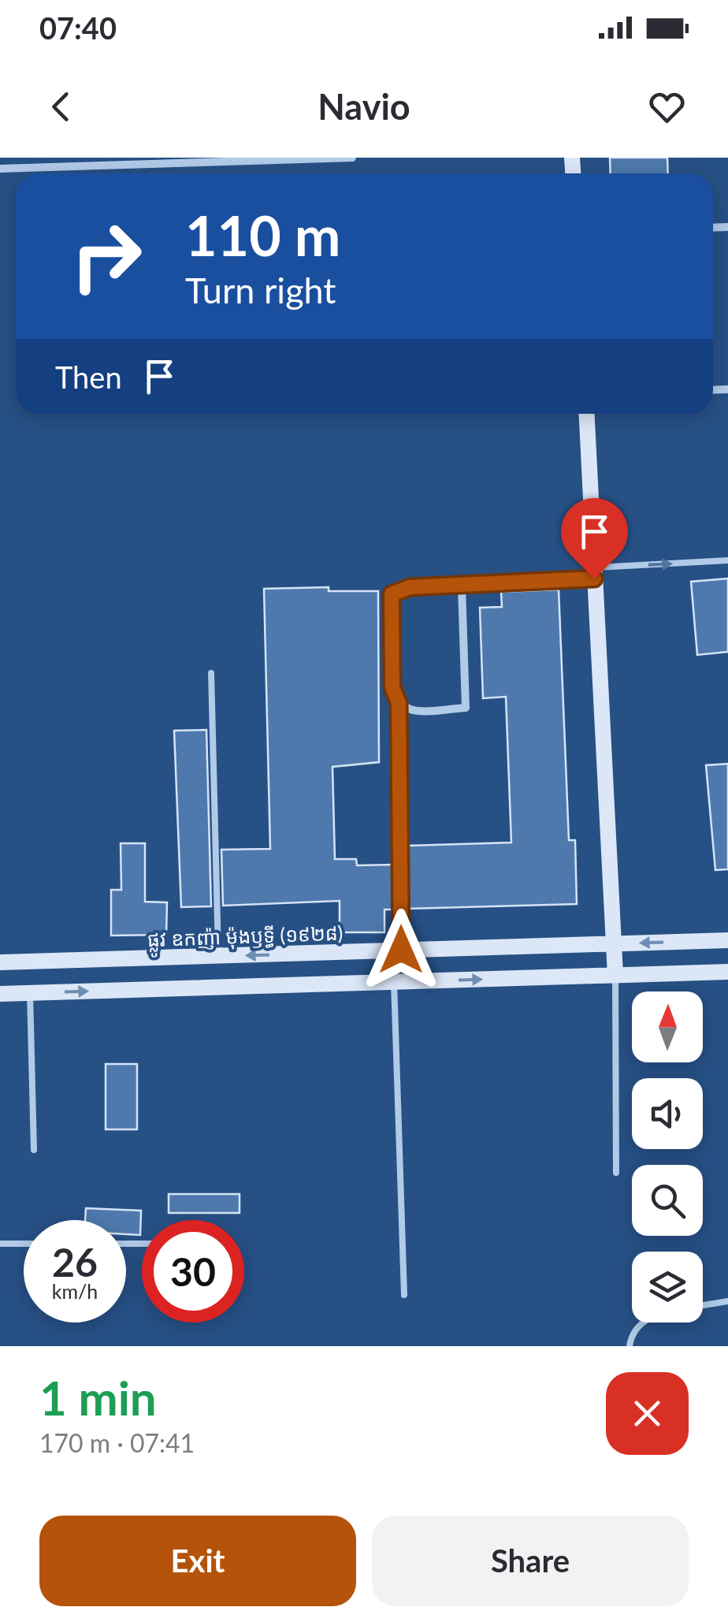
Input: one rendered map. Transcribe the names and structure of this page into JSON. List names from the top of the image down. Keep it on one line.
{"streets":{"main road":["ផ្លូវ ឧកញ៉ា ម៉ុងឫទ្ធី (១៩២៨)"]},"north":"top","page":{"status":"07:40","header":"Navio","turn":["110 m","Turn right"],"then":"Then","speed":"26 km/h","limit":"30","heading":["1 min","170 m · 07:41"],"buttons":["Exit","Share"]}}
